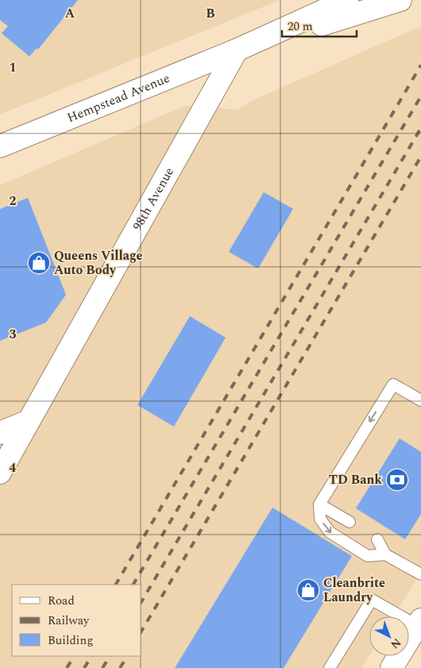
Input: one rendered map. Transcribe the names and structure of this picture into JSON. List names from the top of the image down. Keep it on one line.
{"streets":{"main road":["Hempstead Avenue","98th Avenue"]},"crossings":[["Hempstead Avenue","98th Avenue"]],"places":{"shop":["Queens Village Auto Body","Cleanbrite Laundry"],"bank":["TD Bank"]},"legend":["Road","Railway","Building"],"scale_bar":"20 m","north":"bottom right","grid":{"columns":["A","B"],"rows":["1","2","3","4"]}}
